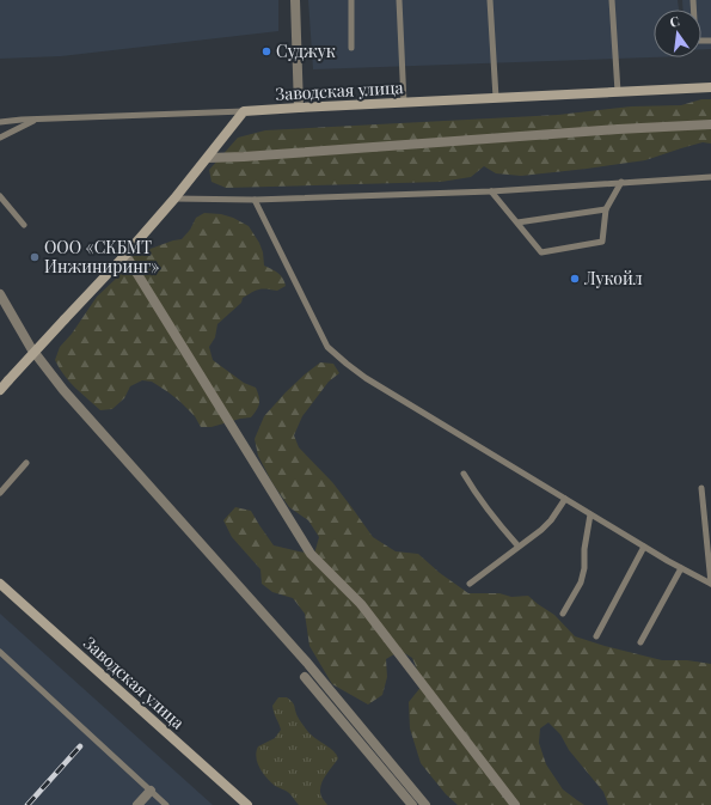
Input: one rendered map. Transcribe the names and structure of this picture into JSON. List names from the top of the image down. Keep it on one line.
{"streets":{"main road":["Заводская улица"]},"places":["Суджук","ООО «СКБМТ Инжиниринг»","Лукойл"],"north":"top"}
